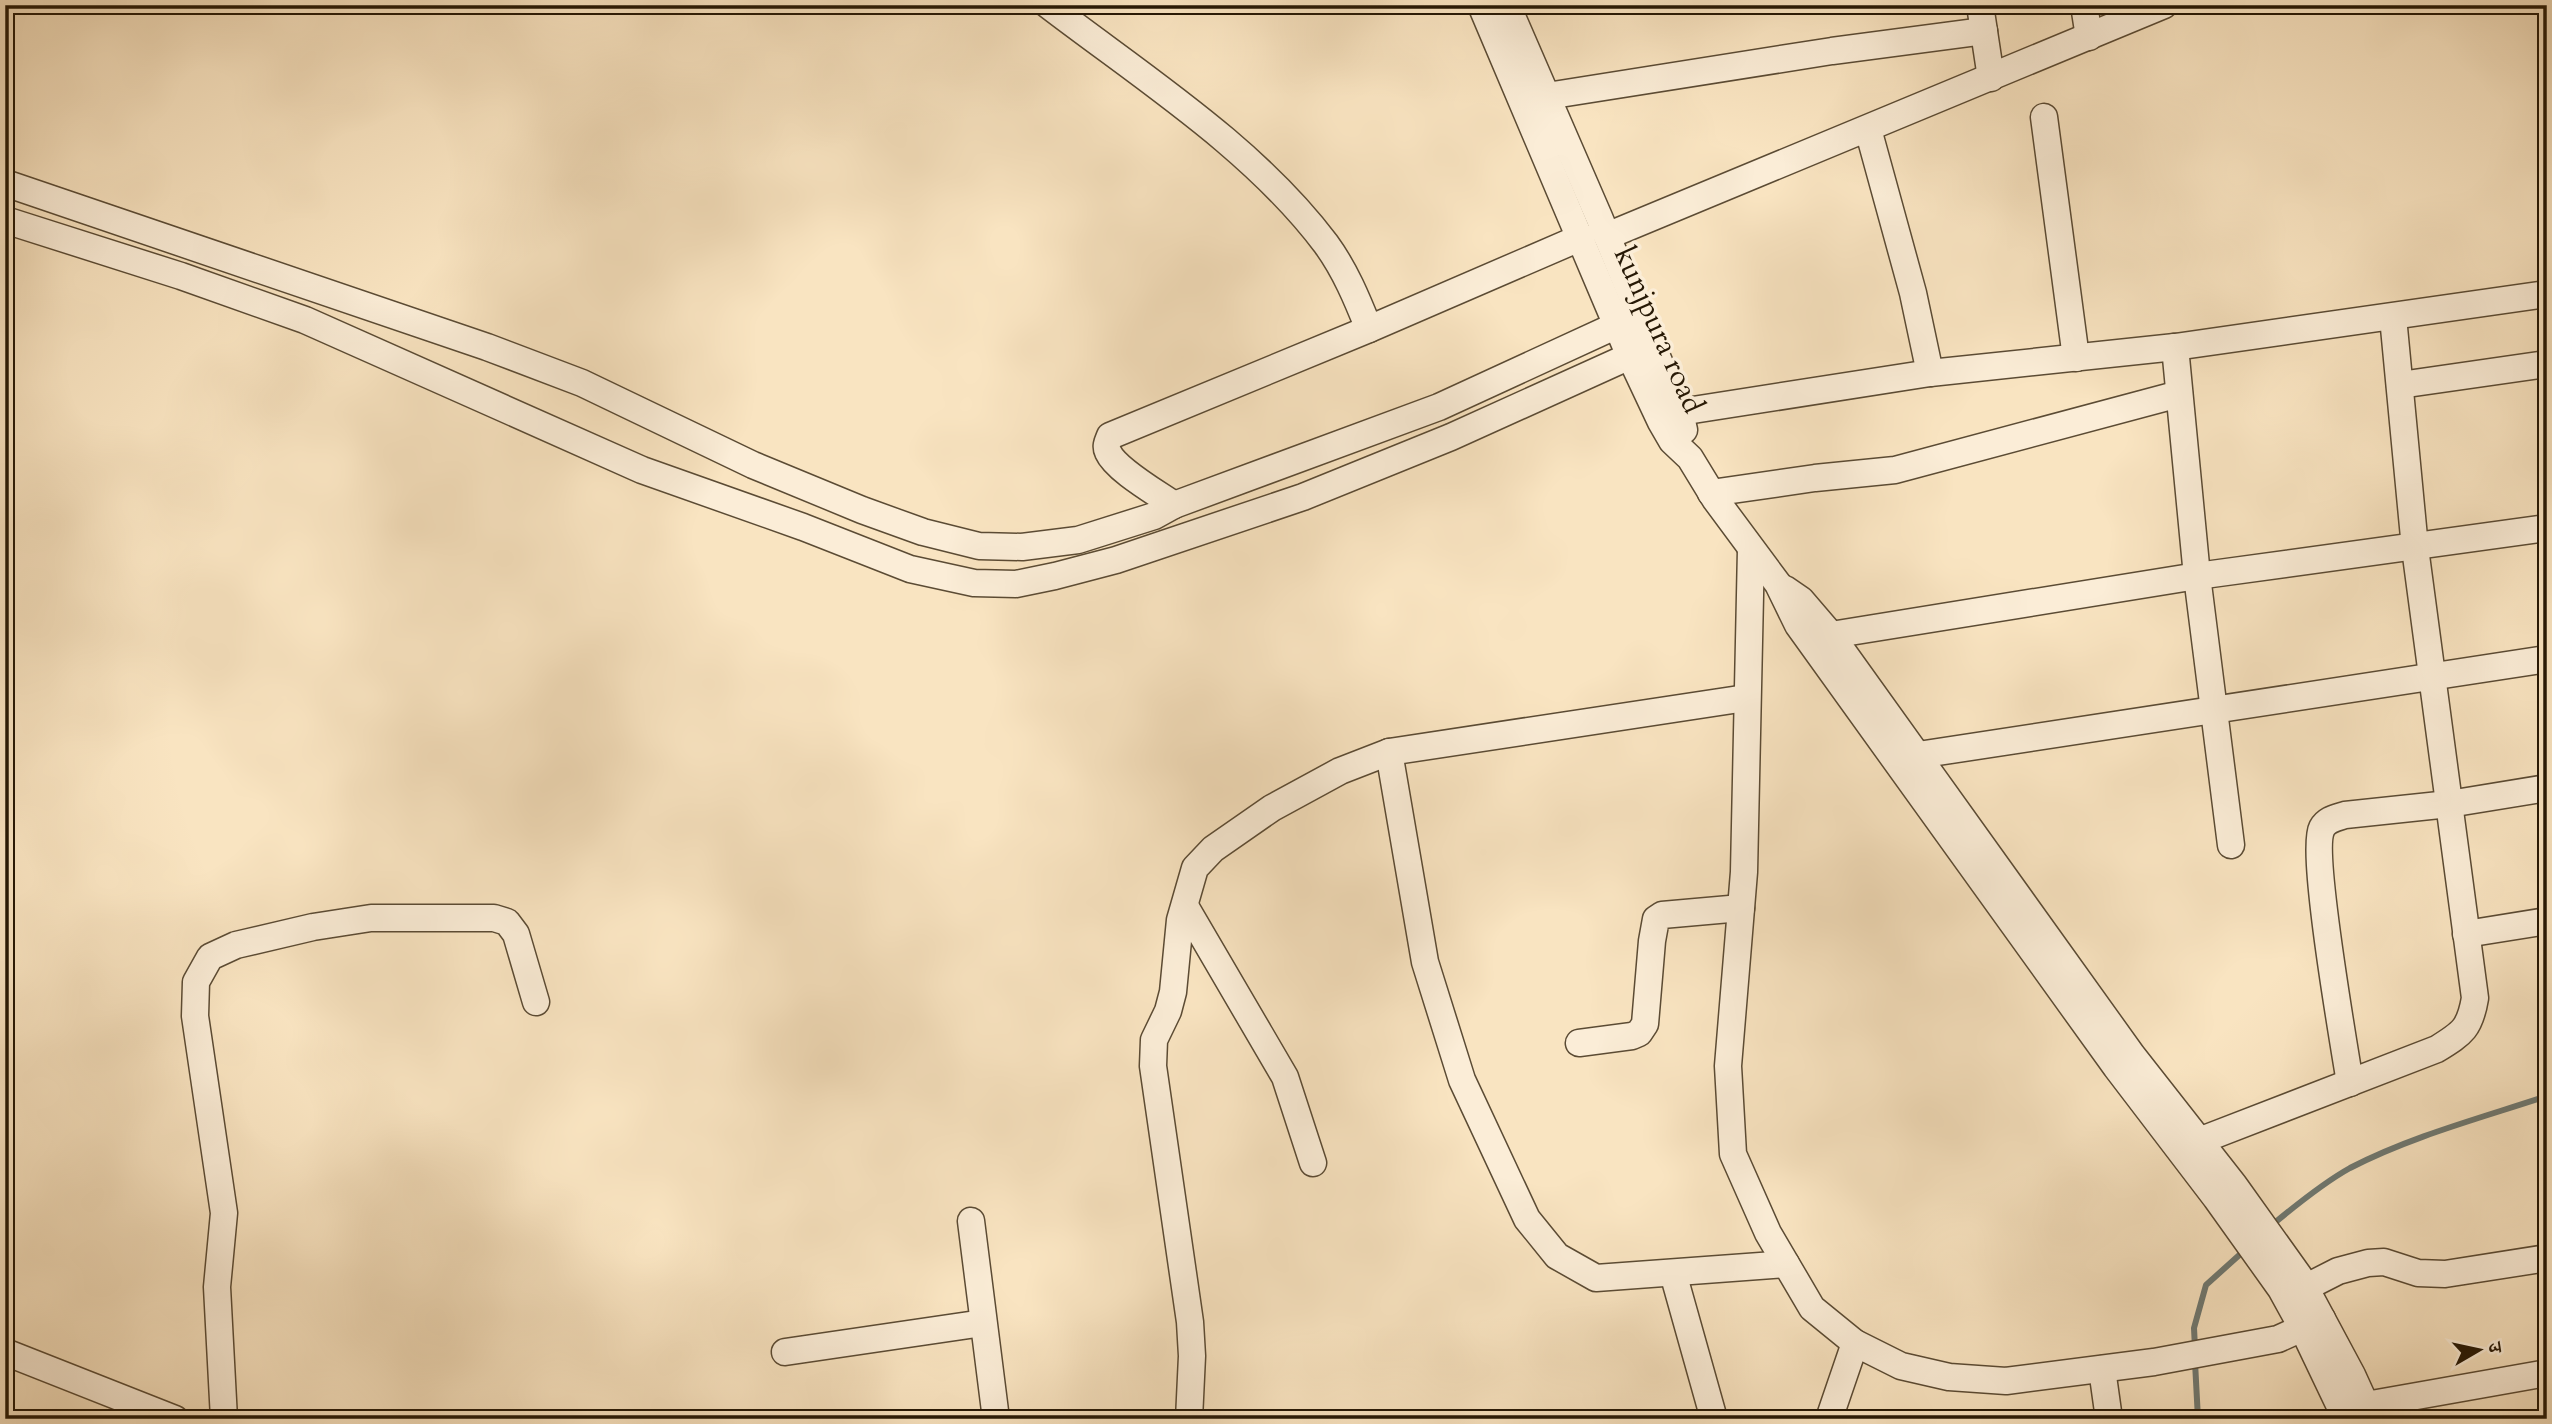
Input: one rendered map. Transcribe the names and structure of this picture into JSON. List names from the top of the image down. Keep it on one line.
{"streets":{"street":["kunjpura road"]},"north":"right"}
